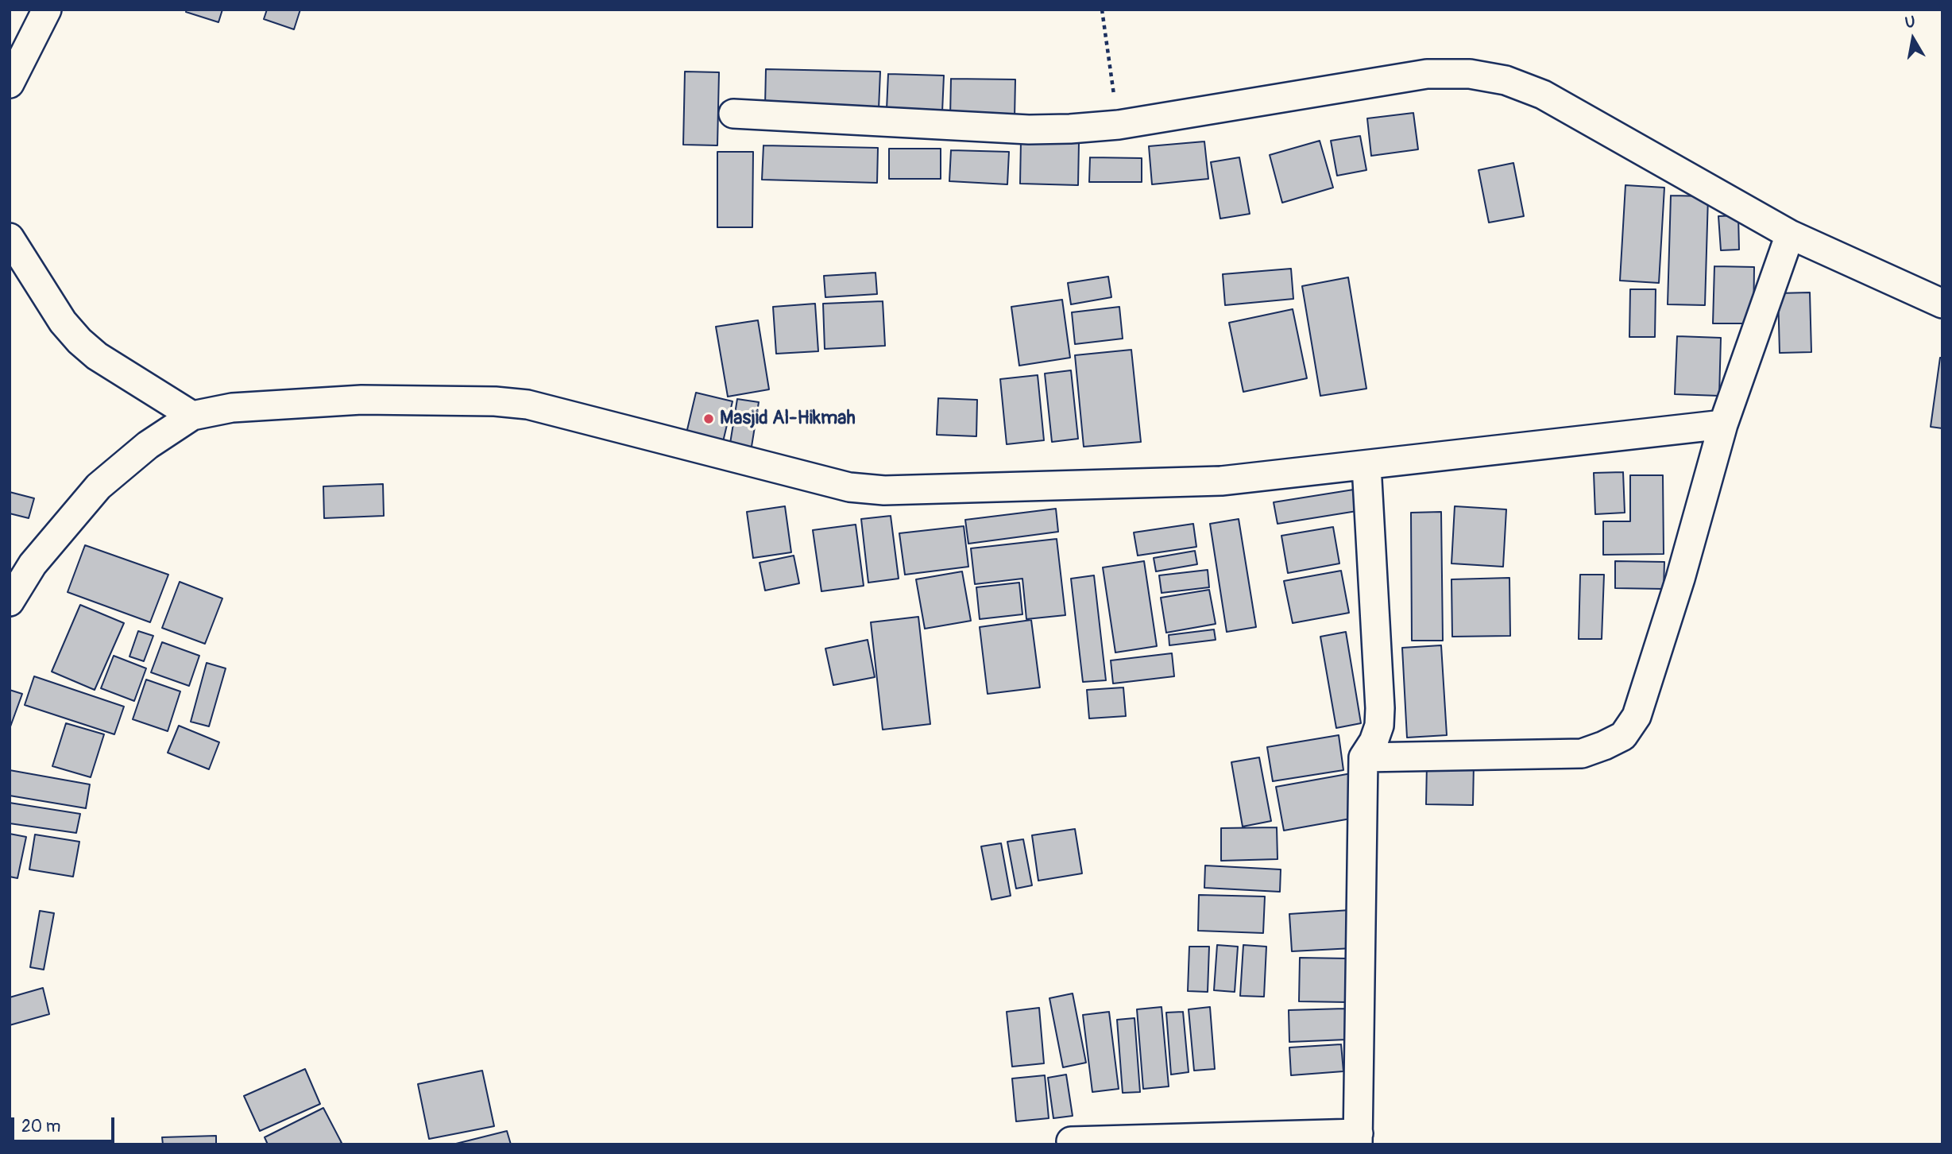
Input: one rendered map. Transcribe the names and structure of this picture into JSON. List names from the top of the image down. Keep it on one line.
{"places":["Masjid Al-Hikmah"],"scale_bar":"20 m","north":"top"}
